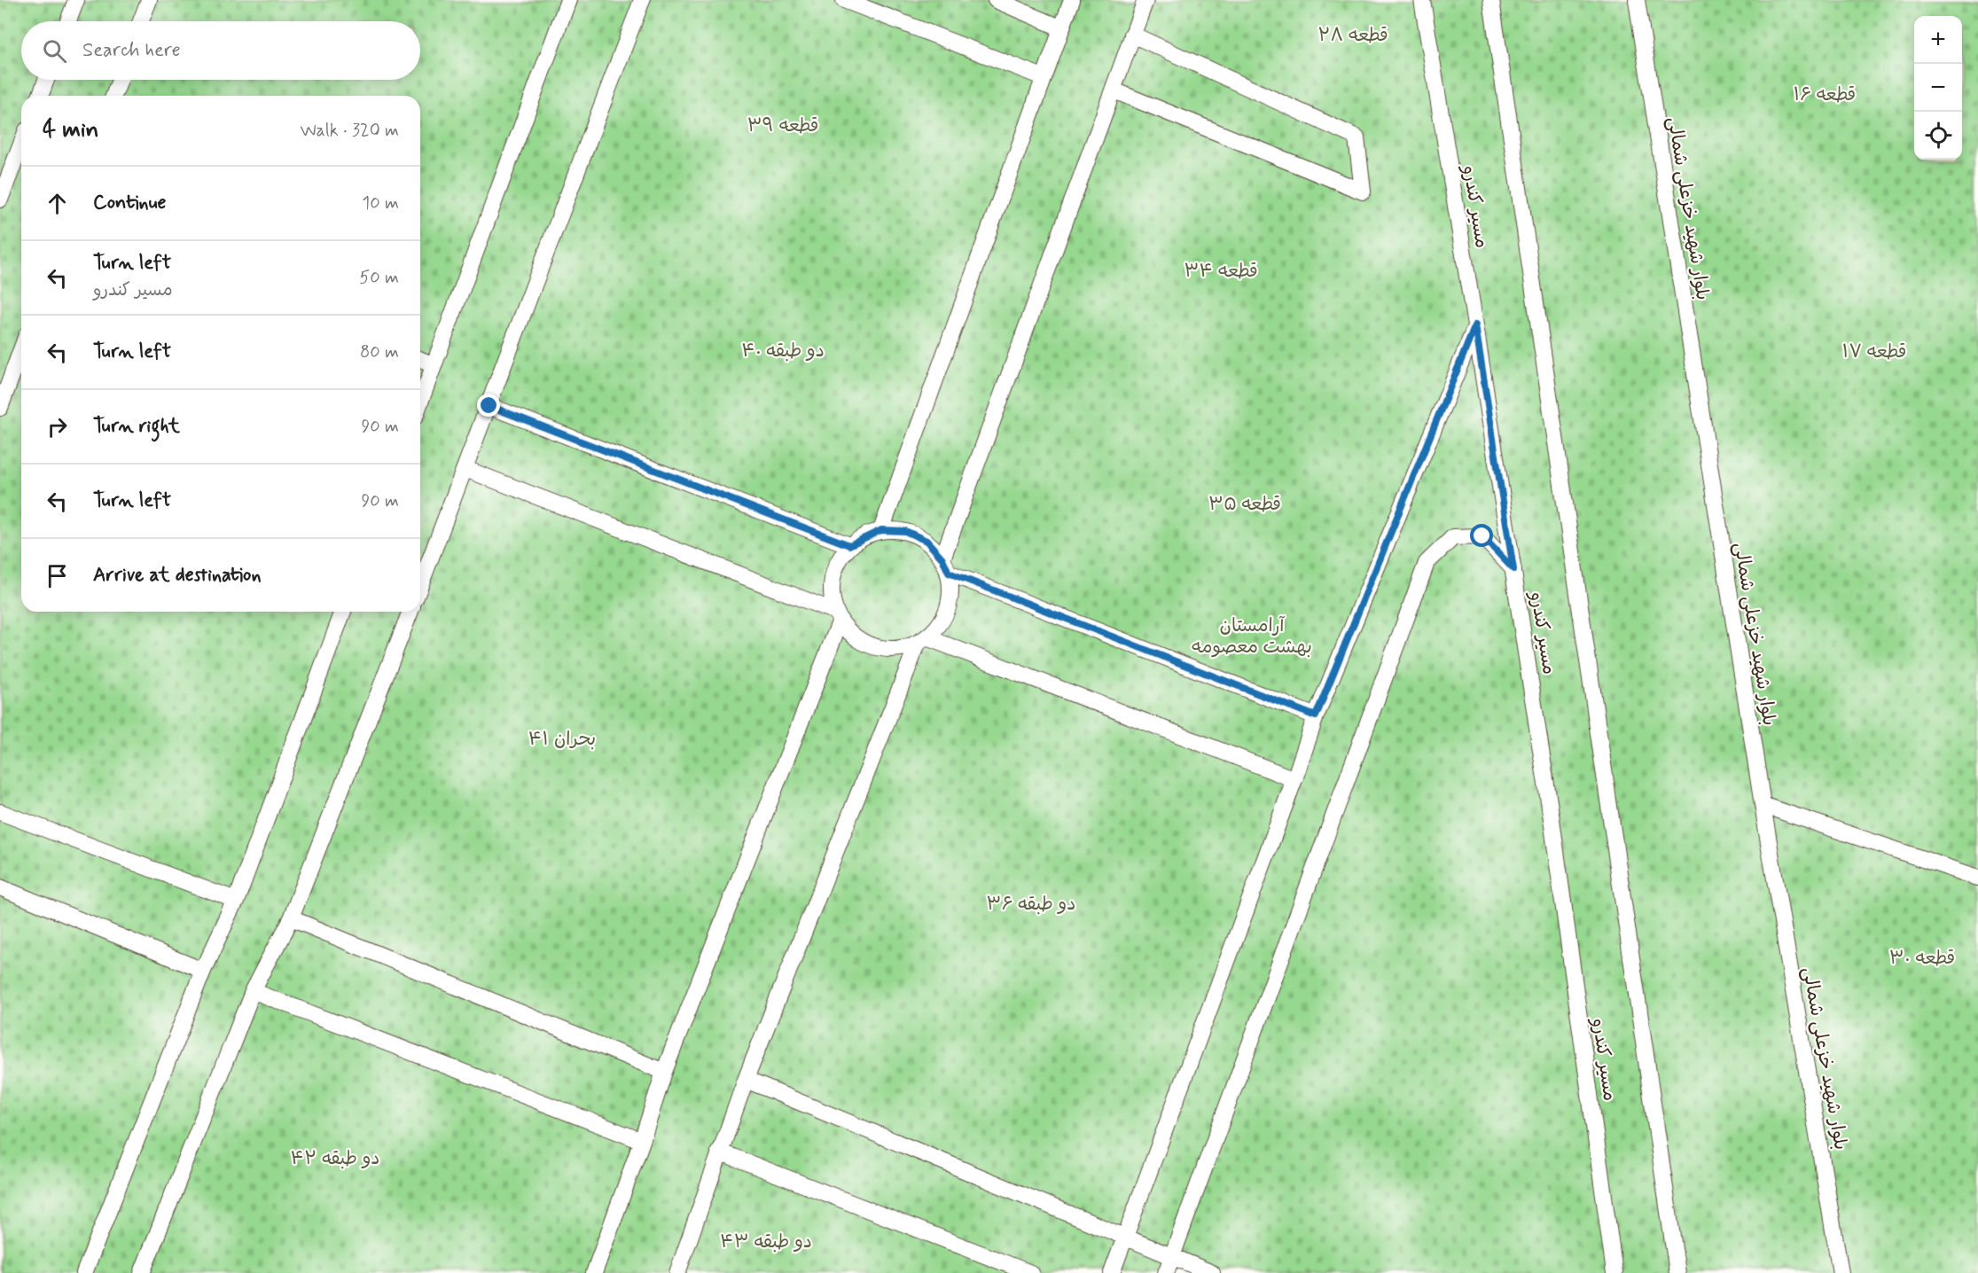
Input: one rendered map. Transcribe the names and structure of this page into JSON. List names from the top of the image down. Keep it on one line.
{"streets":{"lane":["مسیر کندرو","بلوار شهید خزعلی شمالی"]},"parks":["قطعه ۲۸","قطعه ۱۶","قطعه ۳۹","قطعه ۳۴","۴۰ دو طبقه","قطعه ۱۷","قطعه ۳۵","آرامستان بهشت معصومه","۴۱ بحران","۳۶ دو طبقه","قطعه ۳۰","۴۲ دو طبقه","۴۳ دو طبقه"],"page":{"map_buttons":["+","−"],"search":"Search here","heading":["4 min","Walk · 320 m"],"list":[["Continue","10 m"],["Turn left","مسیر کندرو","50 m"],["Turn left","80 m"],["Turn right","90 m"],["Turn left","90 m"],"Arrive at destination"]}}
